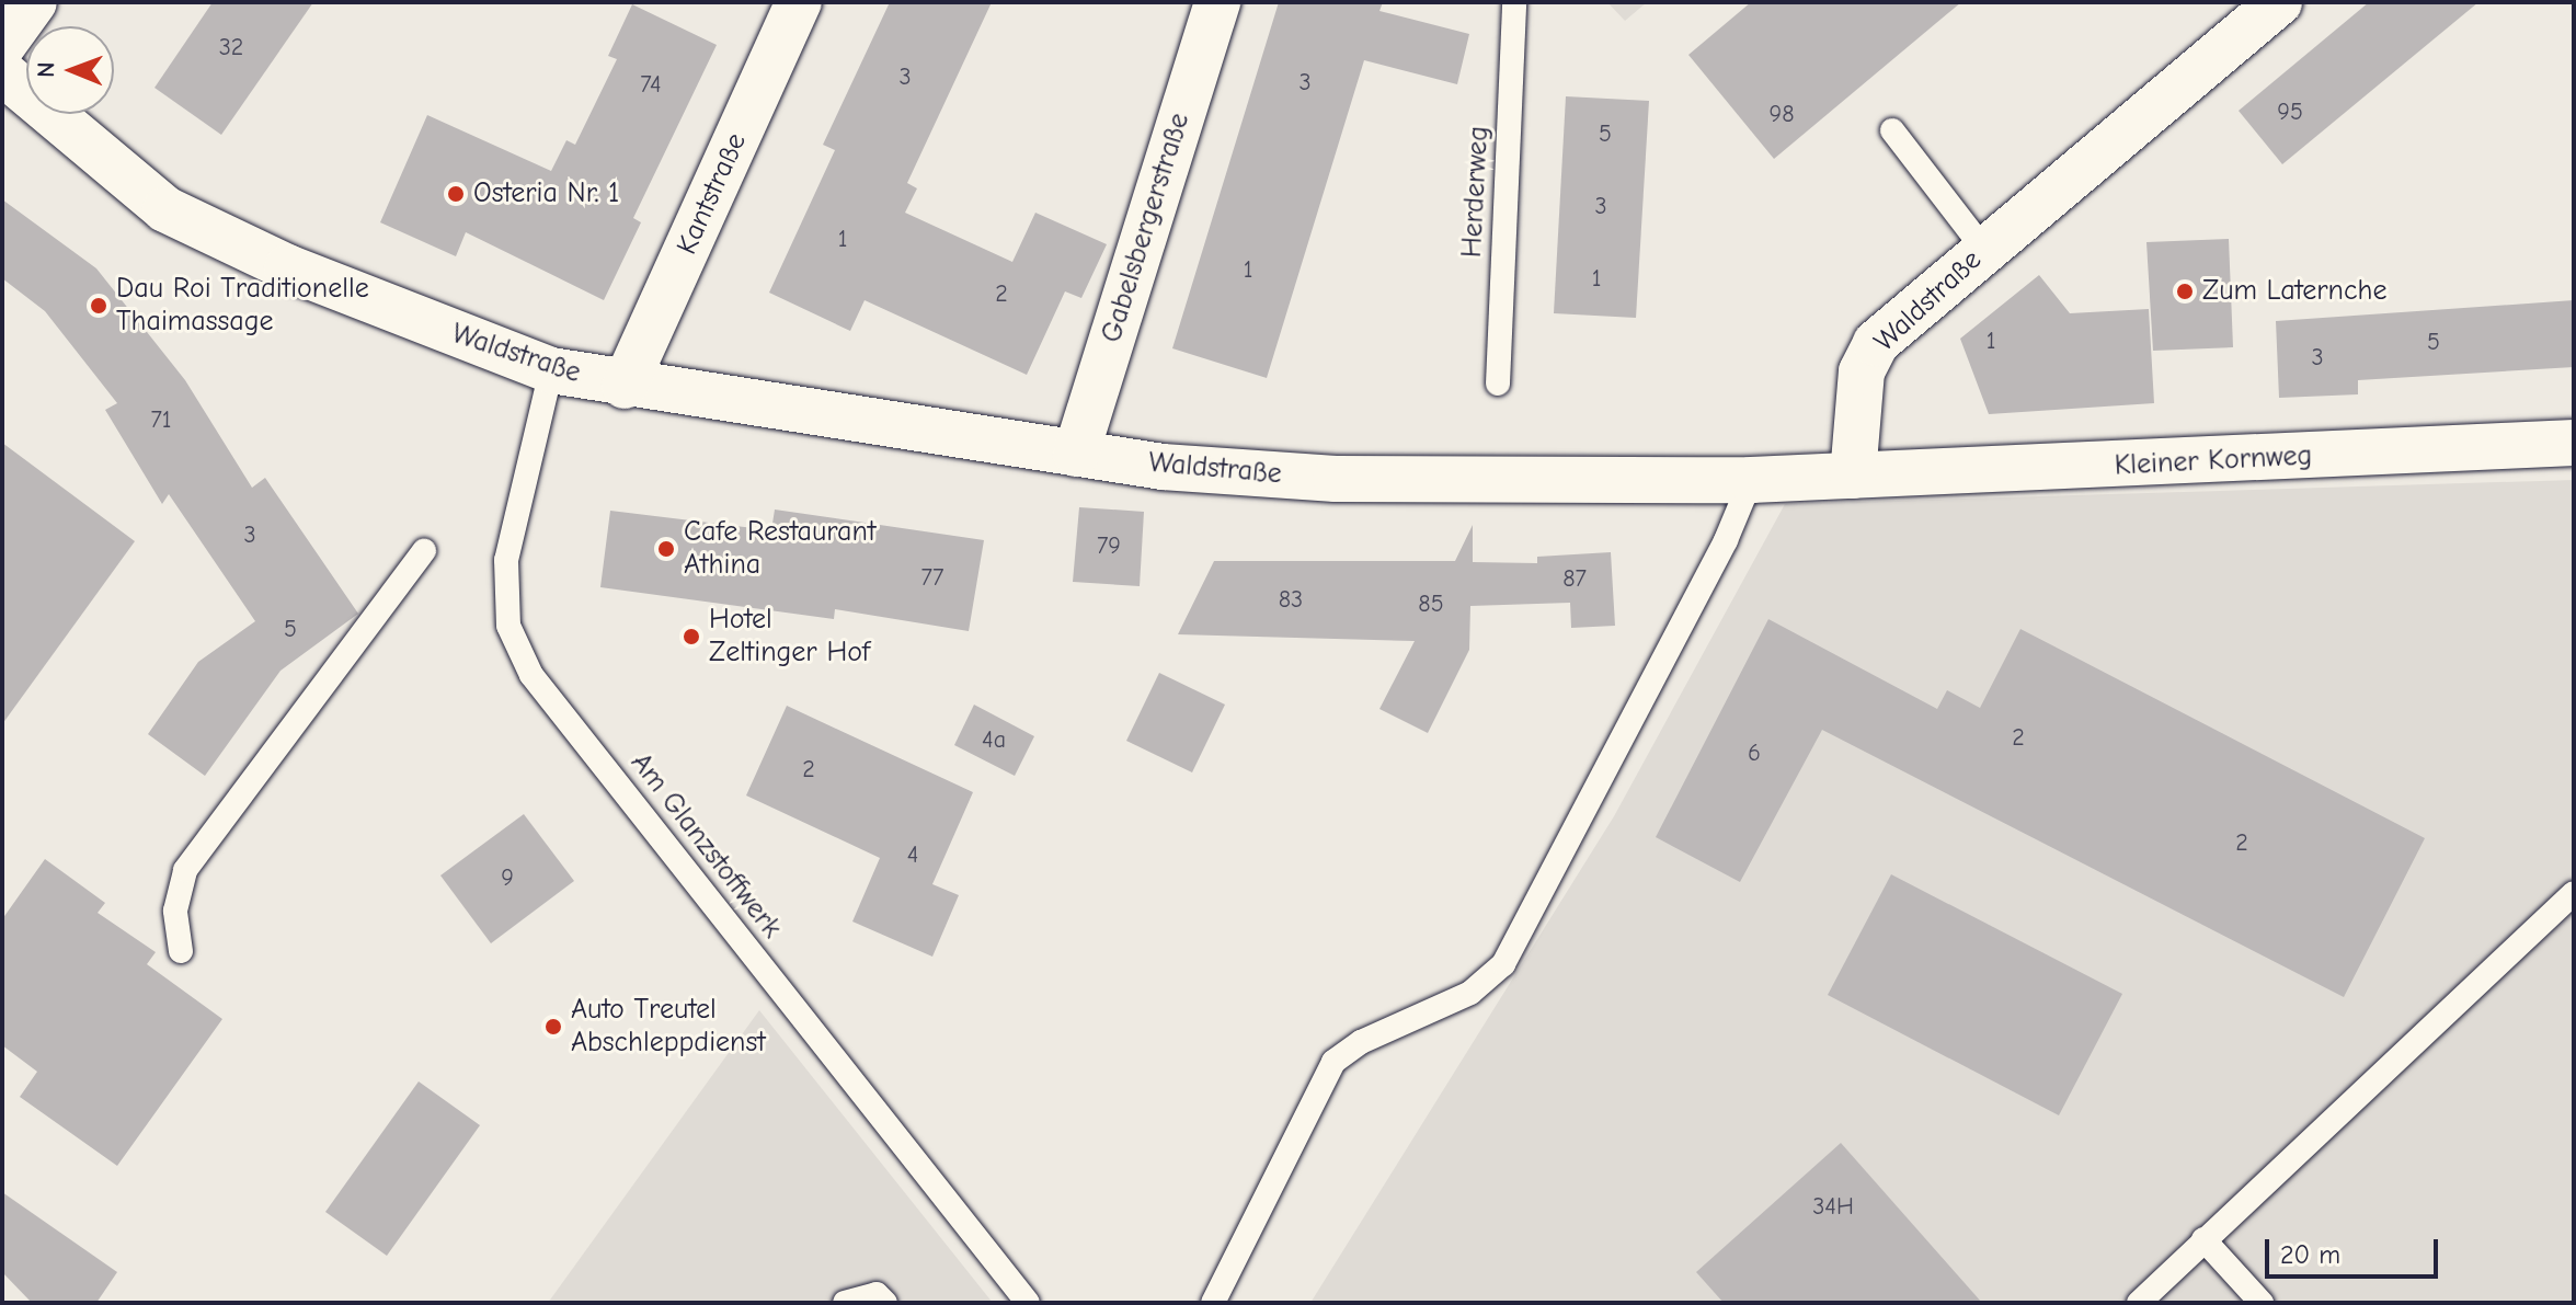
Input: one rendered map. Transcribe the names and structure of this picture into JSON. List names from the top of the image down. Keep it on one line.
{"streets":{"street":["Kantstraße","Gabelsbergerstraße","Waldstraße","Kleiner Kornweg"],"lane":["Herderweg","Am Glanzstoffwerk"]},"crossings":[["Kantstraße","Waldstraße"],["Gabelsbergerstraße","Waldstraße"],["Waldstraße","Kleiner Kornweg"],["Waldstraße","Am Glanzstoffwerk"]],"places":["Osteria Nr. 1","Zum Laternche","Dau Roi Traditionelle Thaimassage","Cafe Restaurant Athina","Hotel Zeltinger Hof","Auto Treutel Abschleppdienst"],"house_numbers":["32","3","3","74","95","98","5","3","1","1","1","2","1","5","3","71","3","79","77","87","83","85","5","2","4a","6","2","2","4","9","34H"],"scale_bar":"20 m","north":"left"}
